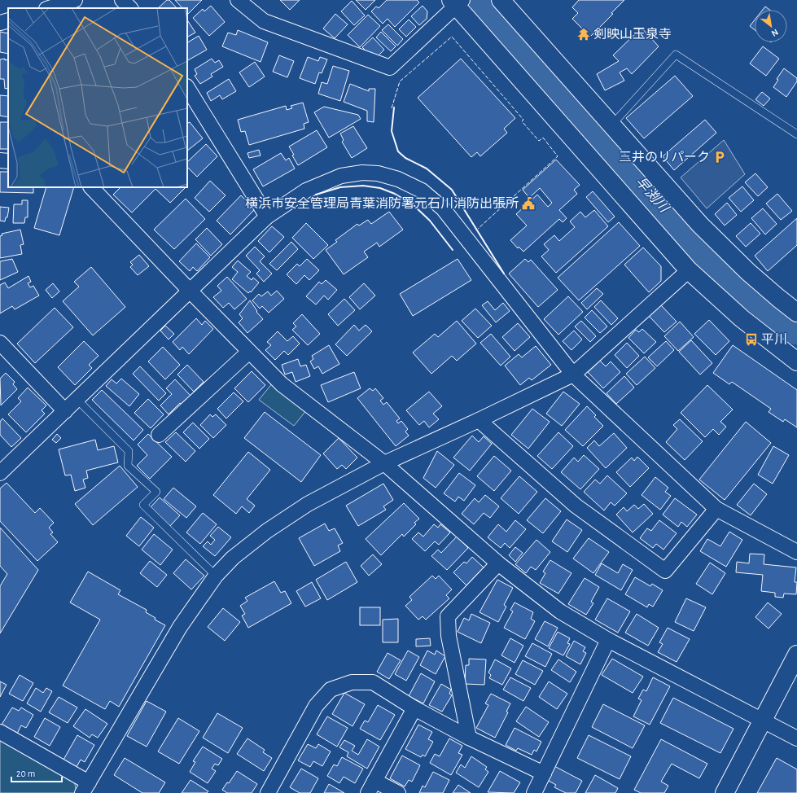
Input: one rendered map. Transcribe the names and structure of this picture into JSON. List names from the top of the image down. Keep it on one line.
{"water":["早渕川"],"places":{"temple":["剣映山玉泉寺"],"parking":["三井のリパーク"],"public building":["横浜市安全管理局青葉消防署元石川消防出張所"],"bus stop":["平川"]},"scale_bar":"20 m","north":"bottom right"}
